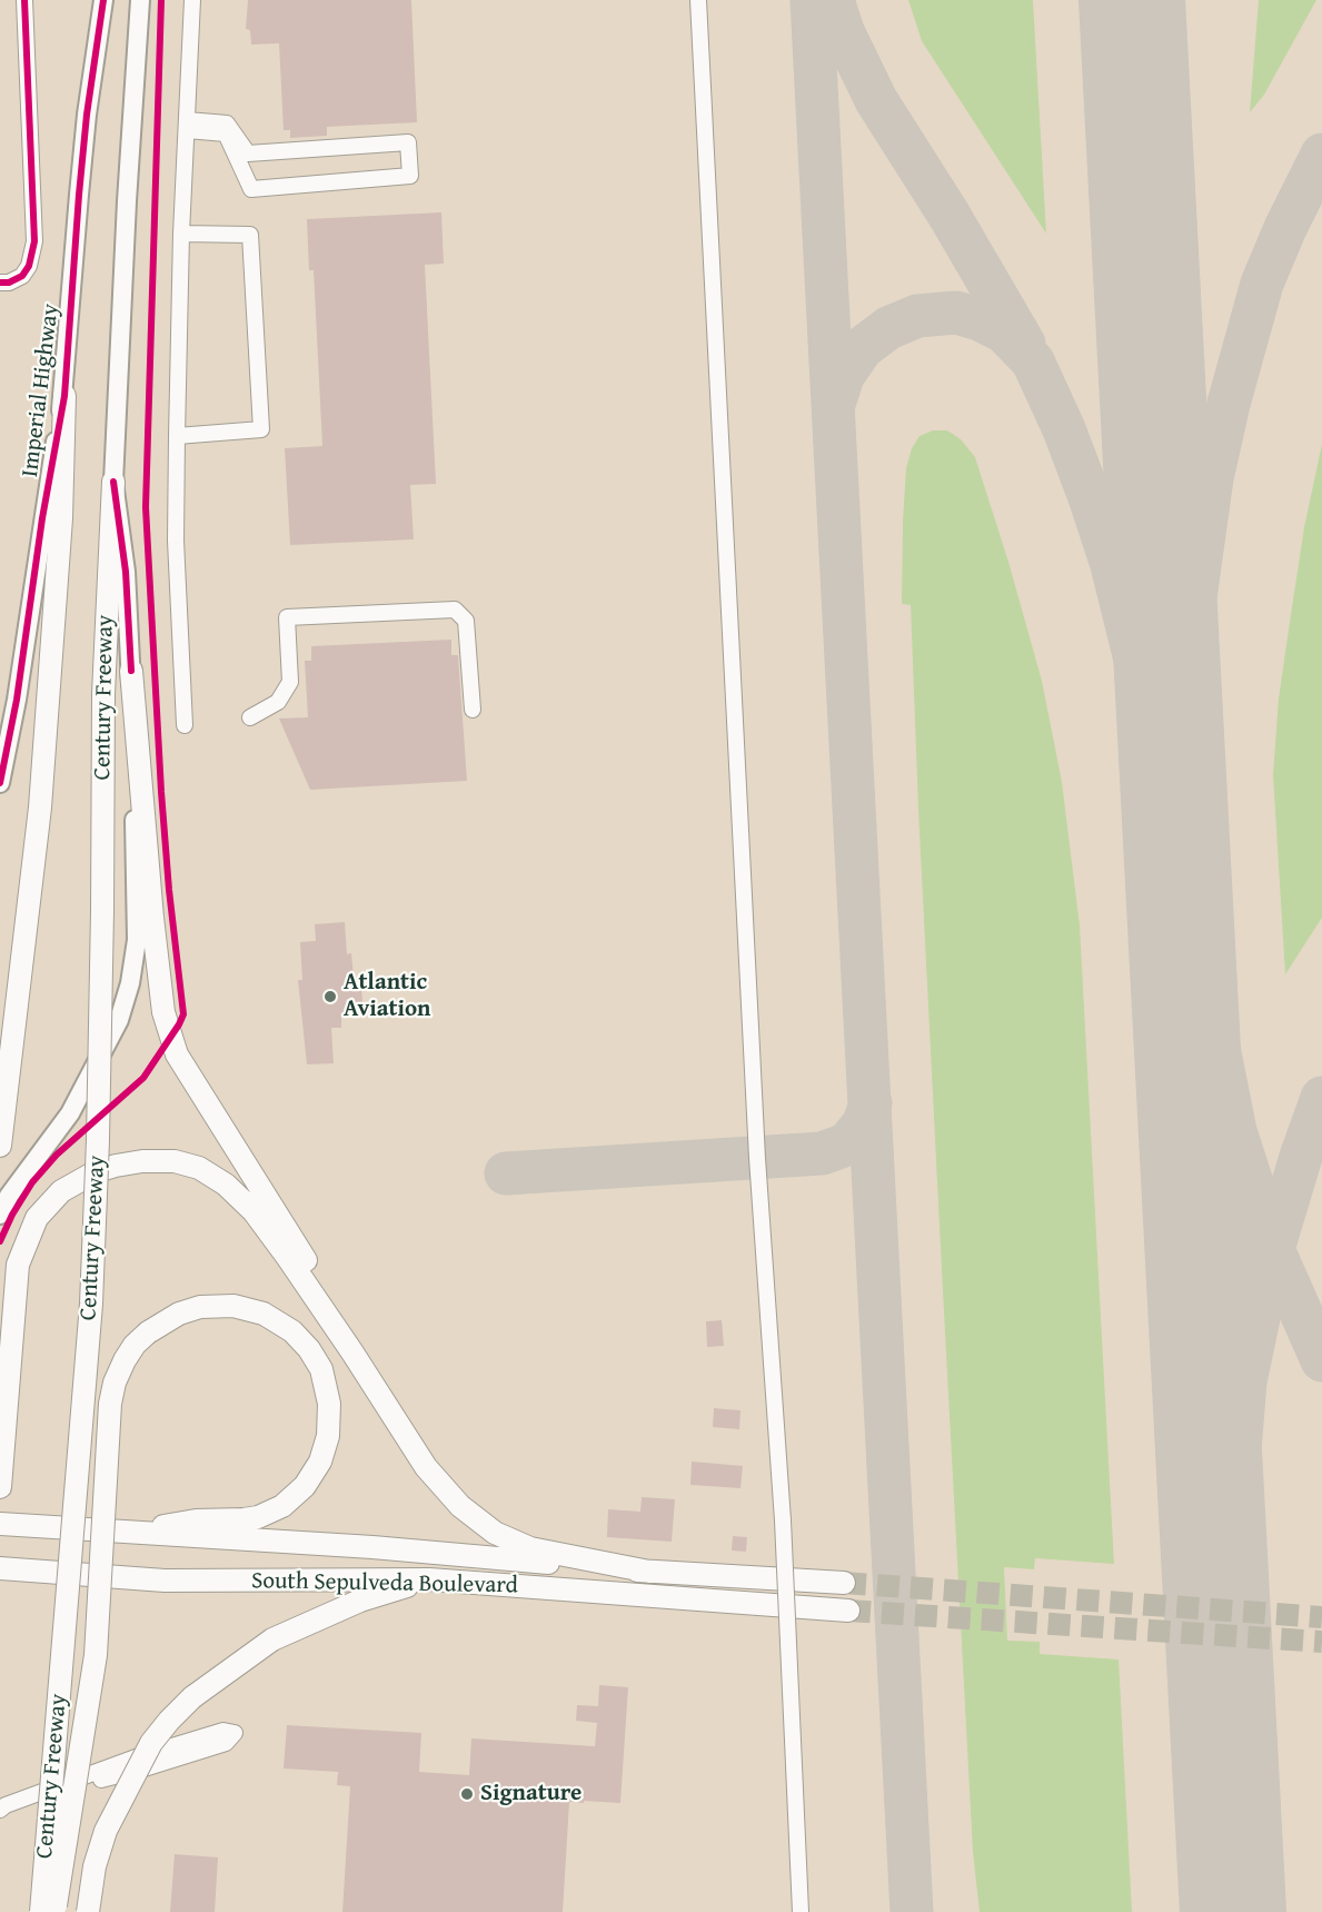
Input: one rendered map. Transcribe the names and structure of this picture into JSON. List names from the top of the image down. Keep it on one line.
{"streets":{"highway":["Century Freeway","South Sepulveda Boulevard"],"main road":["Imperial Highway"]},"places":["Atlantic Aviation","Signature"]}
